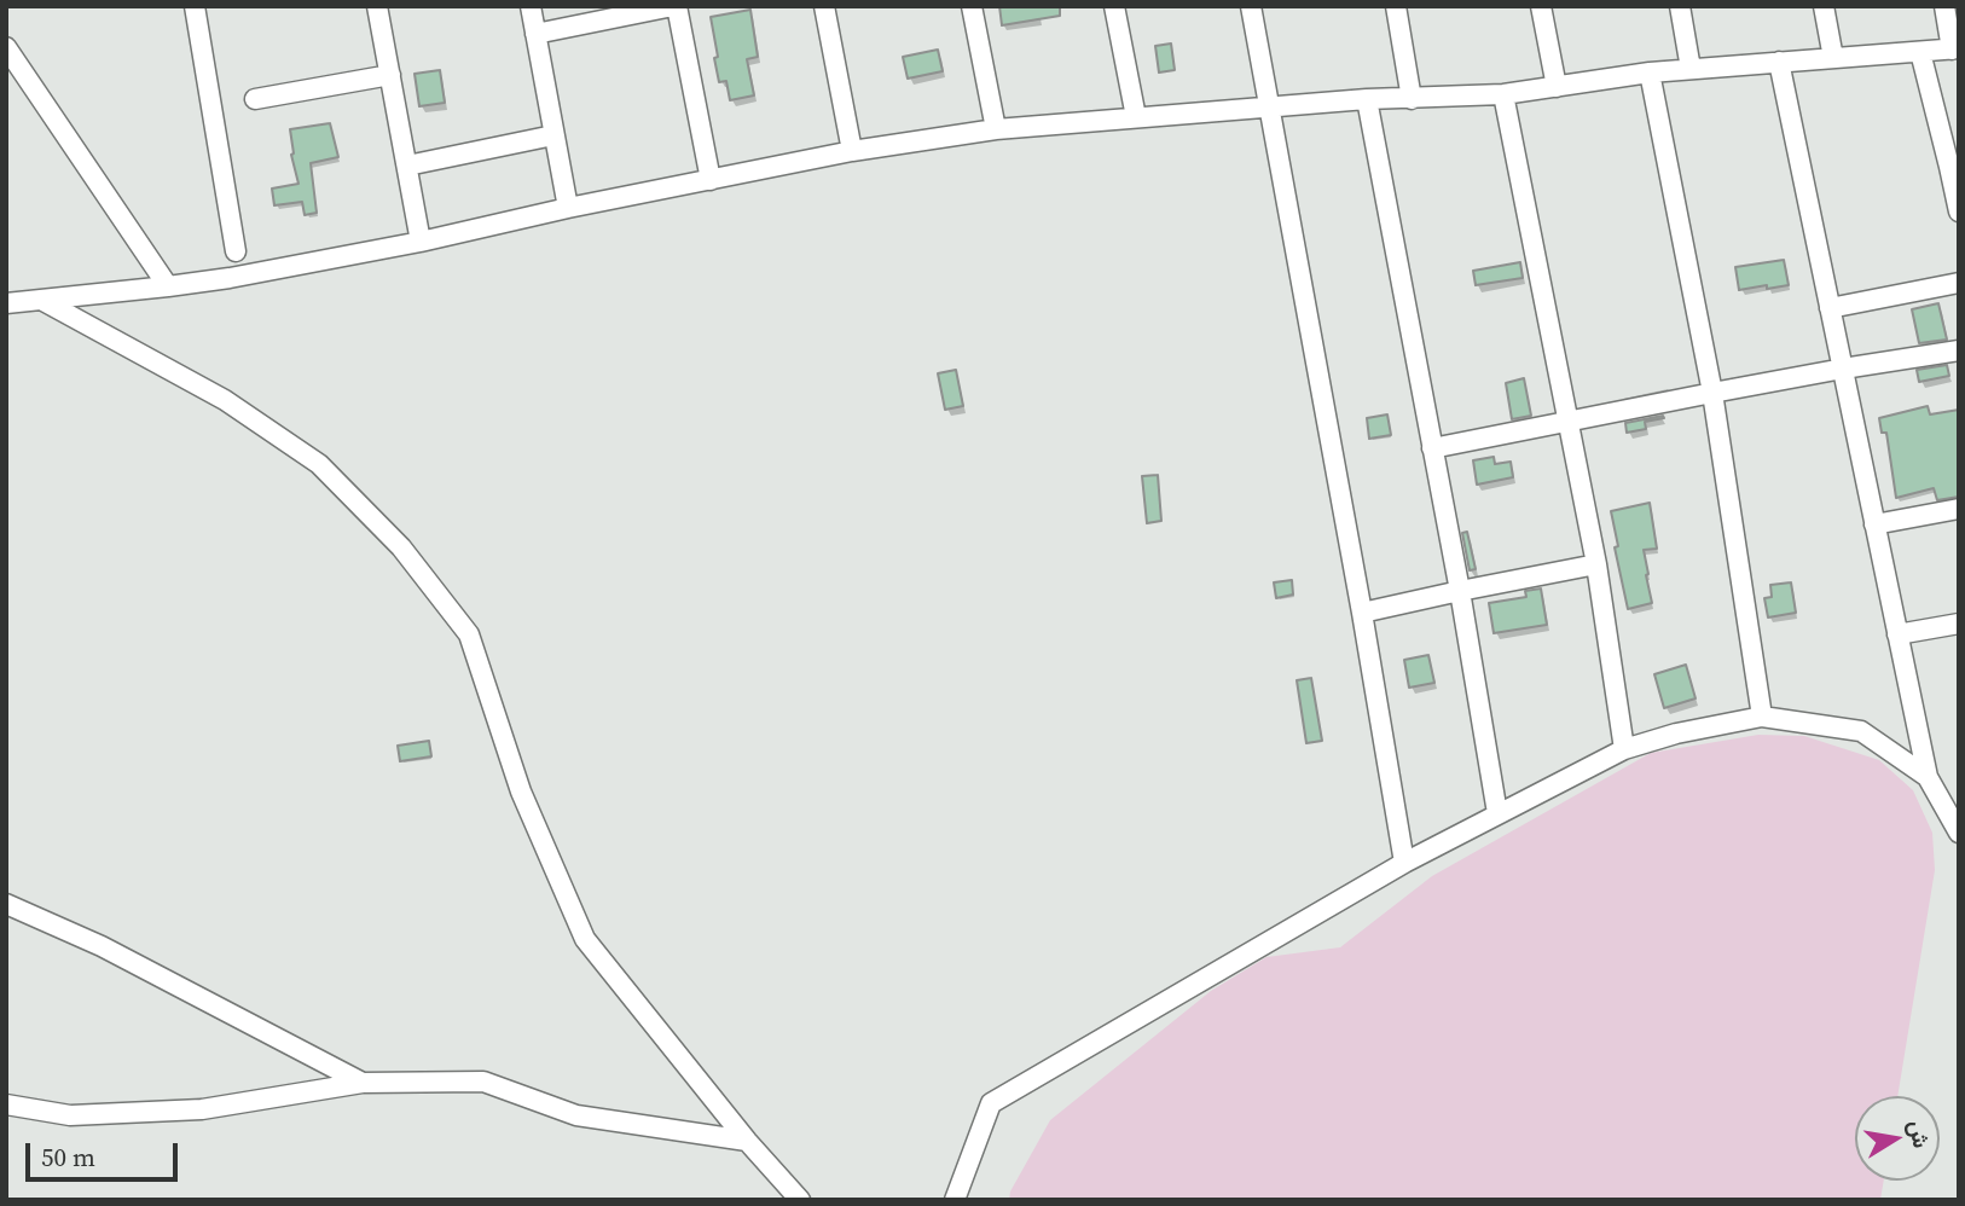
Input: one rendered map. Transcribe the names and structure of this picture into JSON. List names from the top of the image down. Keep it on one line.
{"scale_bar":"50 m","north":"right"}
